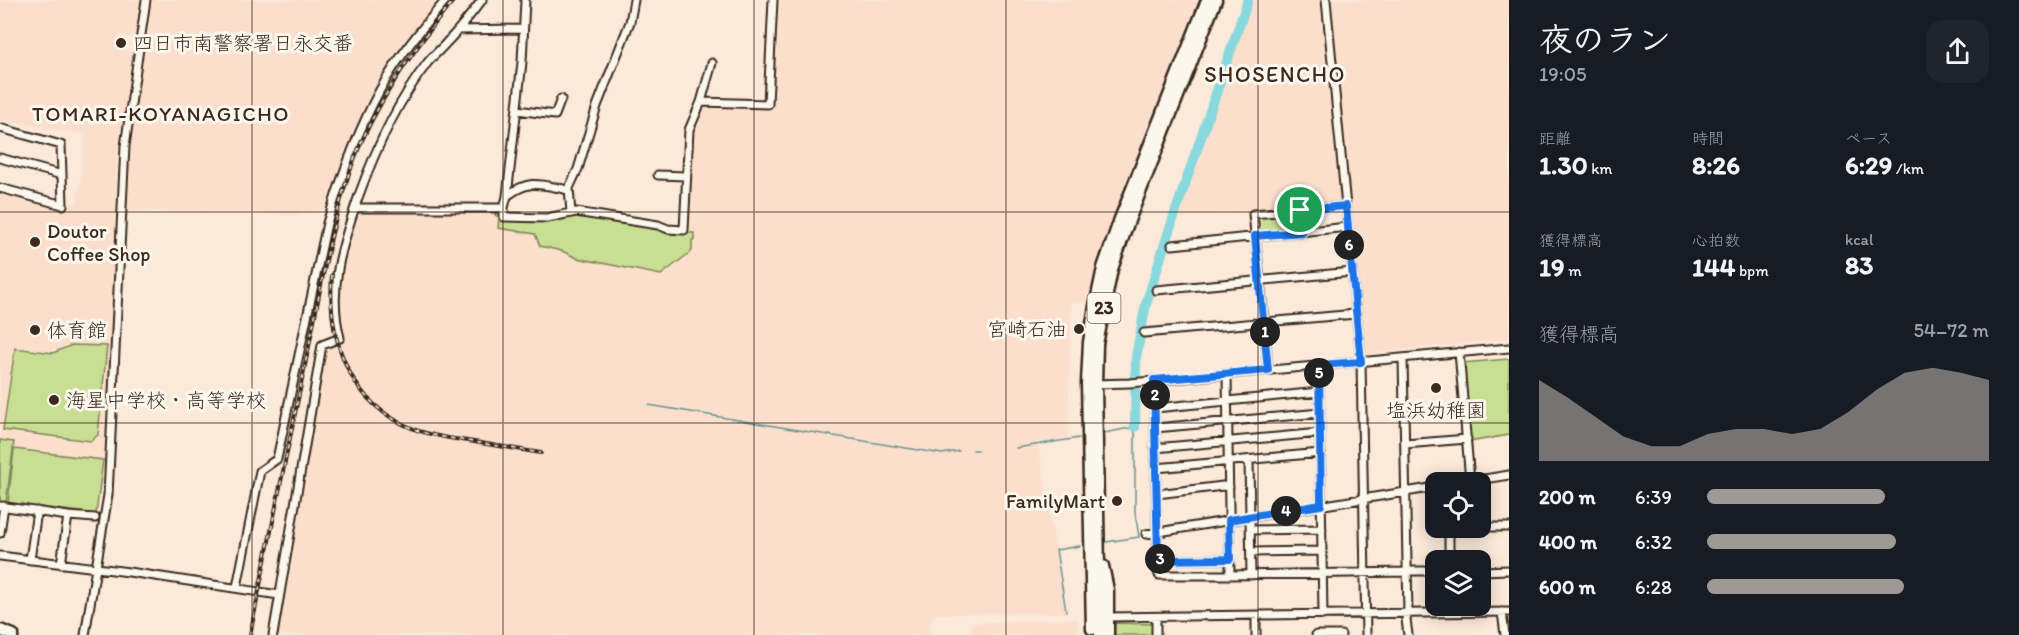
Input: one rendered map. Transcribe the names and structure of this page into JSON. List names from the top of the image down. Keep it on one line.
{"streets":{"highway":["23"]},"districts":["SHOSENCHO","TOMARI-KOYANAGICHO"],"places":["四日市南警察署日永交番","Doutor Coffee Shop","宮崎石油","体育館","塩浜幼稚園","海星中学校・高等学校","FamilyMart"],"page":{"heading":["夜のラン","19:05"],"stats":[["距離","1.30 km"],["時間","8:26"],["ペース","6:29 /km"],["獲得標高","19 m"],["心拍数","144 bpm"],["kcal","83"]],"pins":["6","1","5","2","4","3"],"chart":["獲得標高","54–72 m"],"list":[{"name":"200 m","note":"6:39"},{"name":"400 m","note":"6:32"},{"name":"600 m","note":"6:28"}]}}
